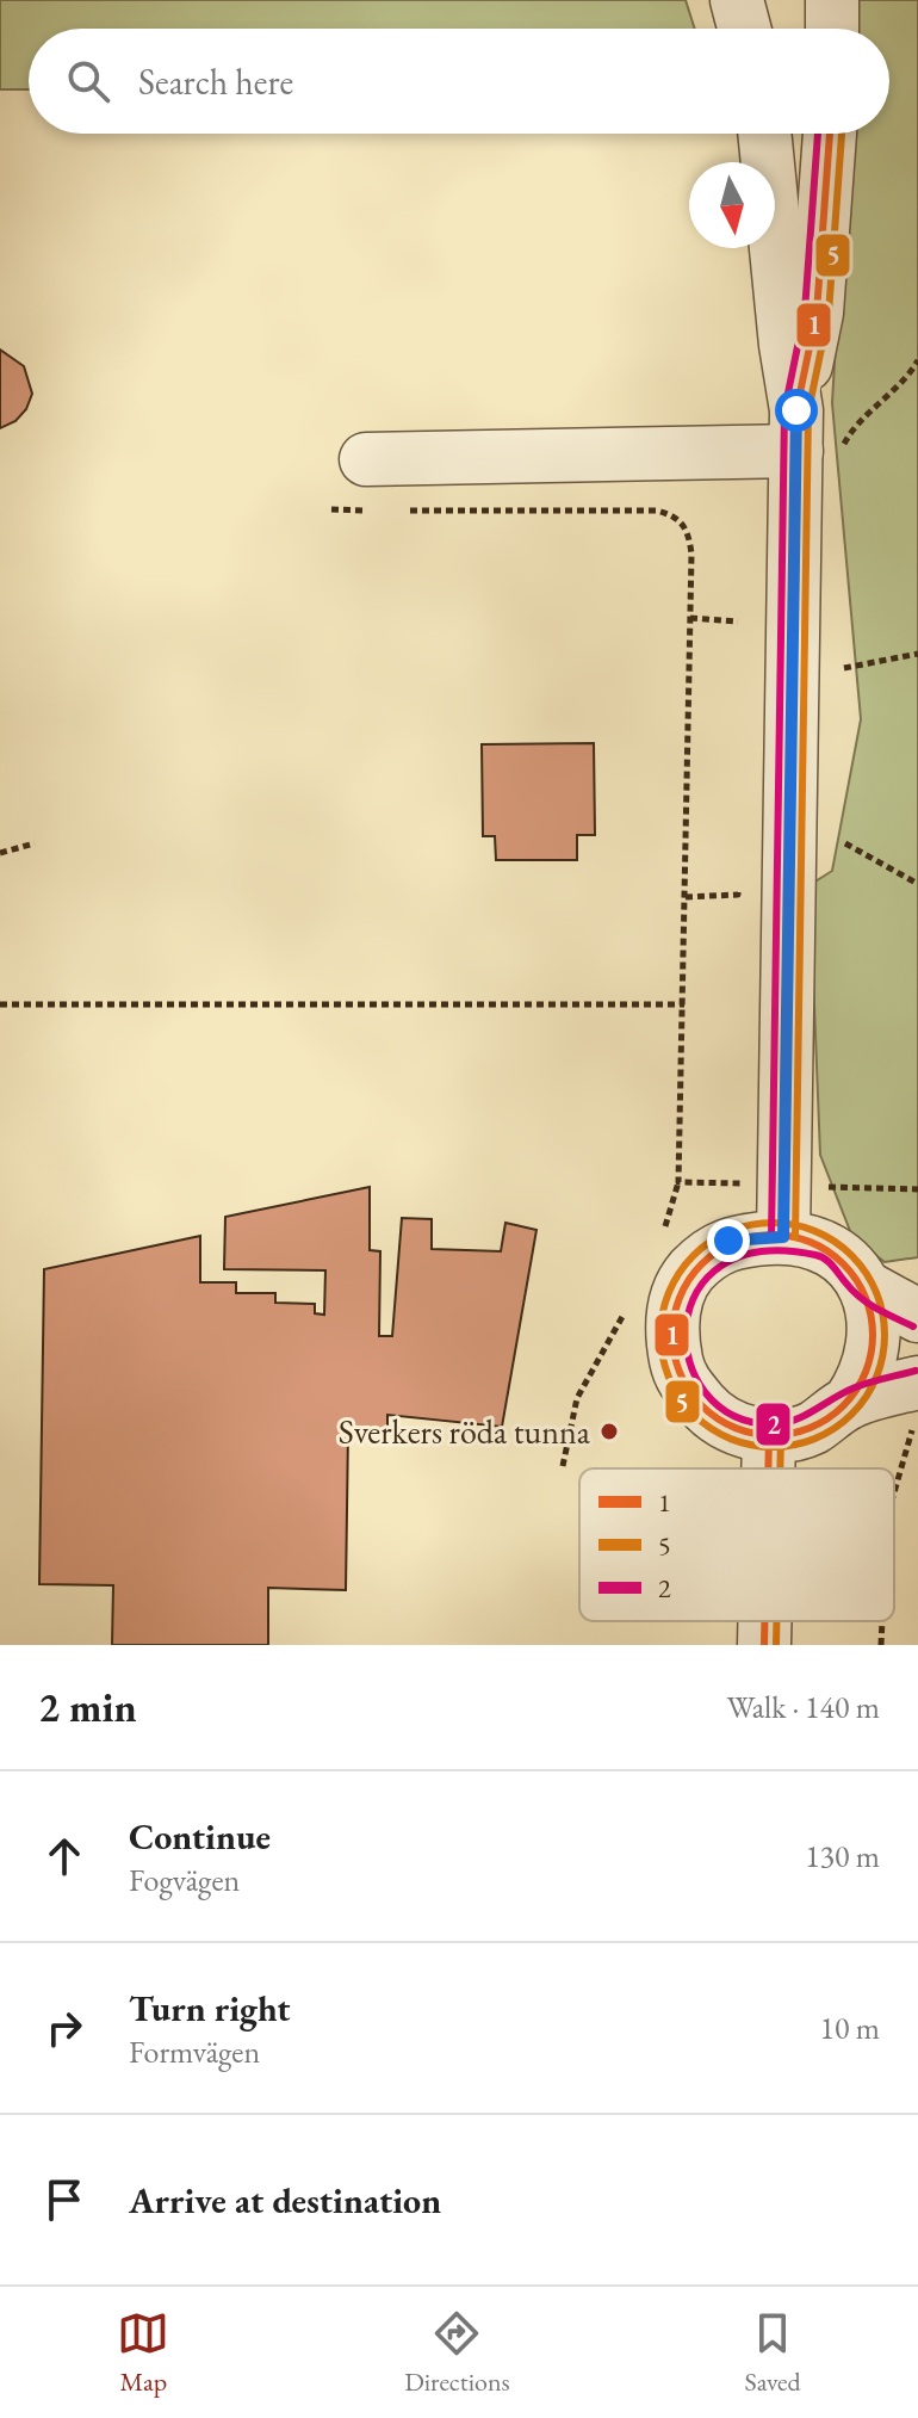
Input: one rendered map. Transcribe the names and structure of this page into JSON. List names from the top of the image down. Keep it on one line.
{"places":["Sverkers röda tunna"],"lines":["transit line 1","transit line 5","transit line 2"],"legend":["1","5","2"],"north":"bottom","page":{"search":"Search here","heading":["2 min","Walk · 140 m"],"list":[["Continue","Fogvägen","130 m"],["Turn right","Formvägen","10 m"],"Arrive at destination"],"nav":["Map","Directions","Saved"]}}
